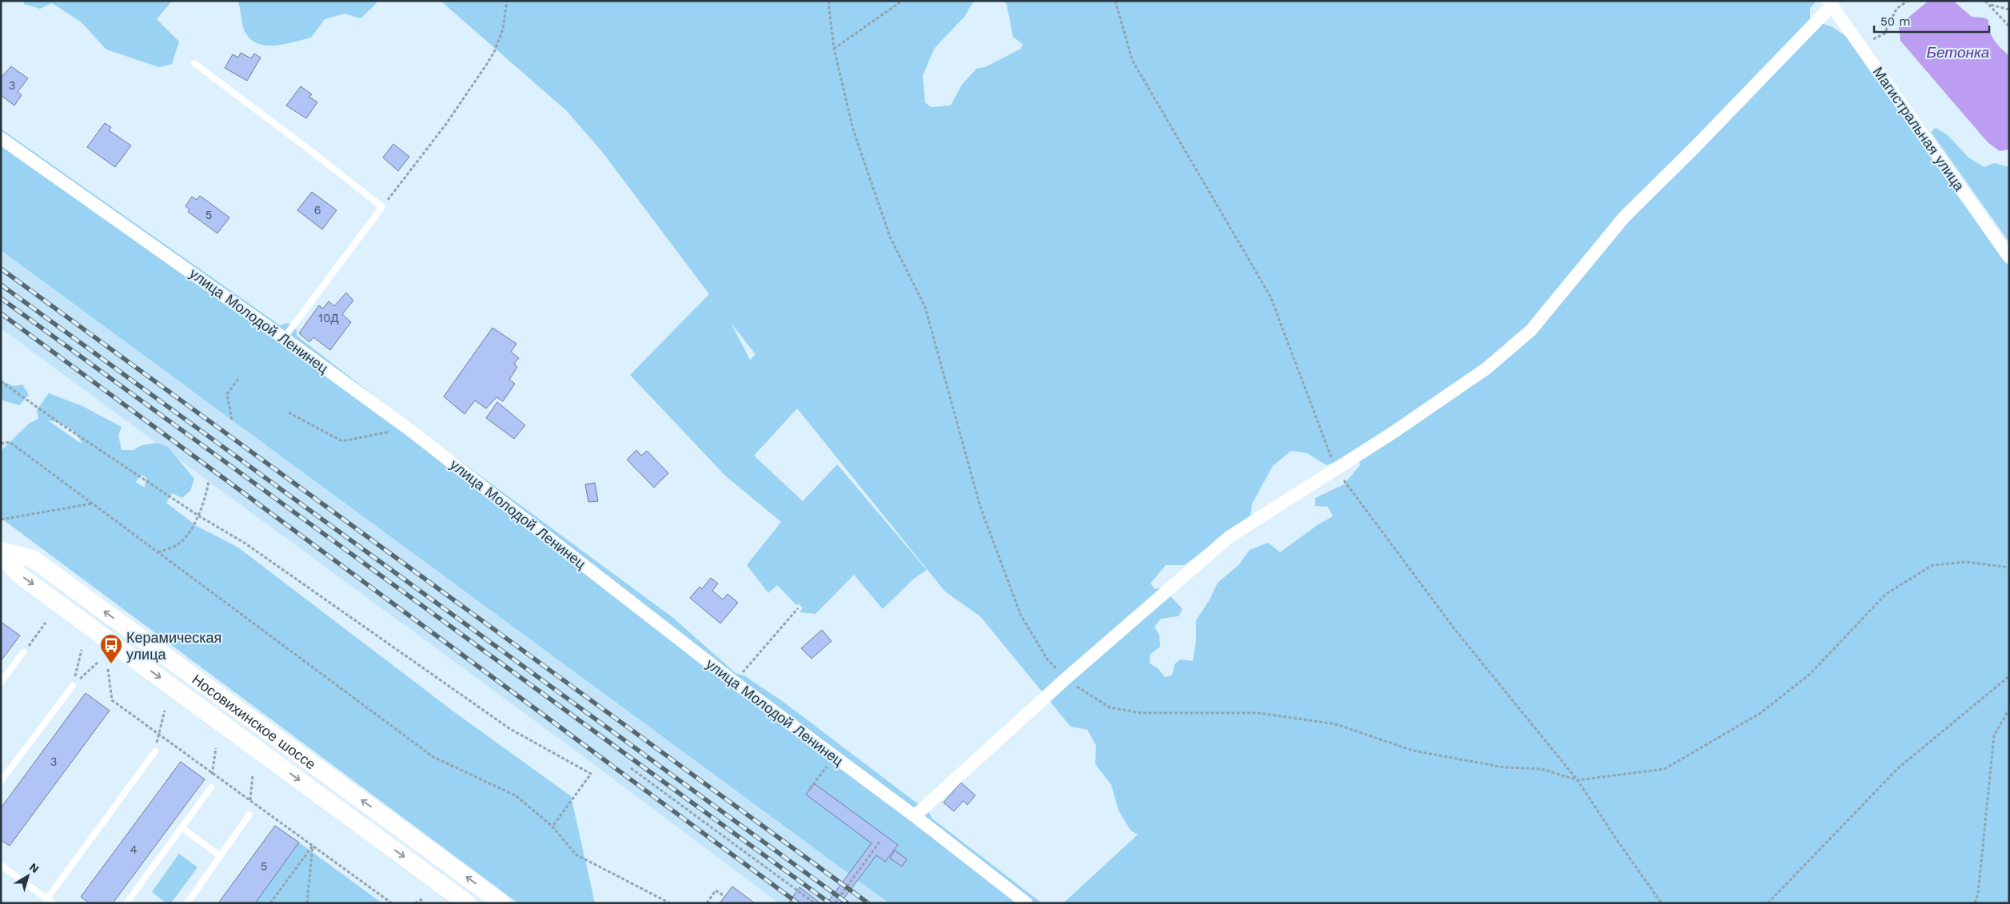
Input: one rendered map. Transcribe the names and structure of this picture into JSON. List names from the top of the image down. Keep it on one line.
{"streets":{"main road":["Носовихинское шоссе"],"street":["Магистральная улица","улица Молодой Ленинец"]},"water":["Бетонка"],"places":{"bus stop":["Керамическая улица"]},"house_numbers":["3","6","5","10Д","3","4","5"],"scale_bar":"50 m","north":"top right"}
